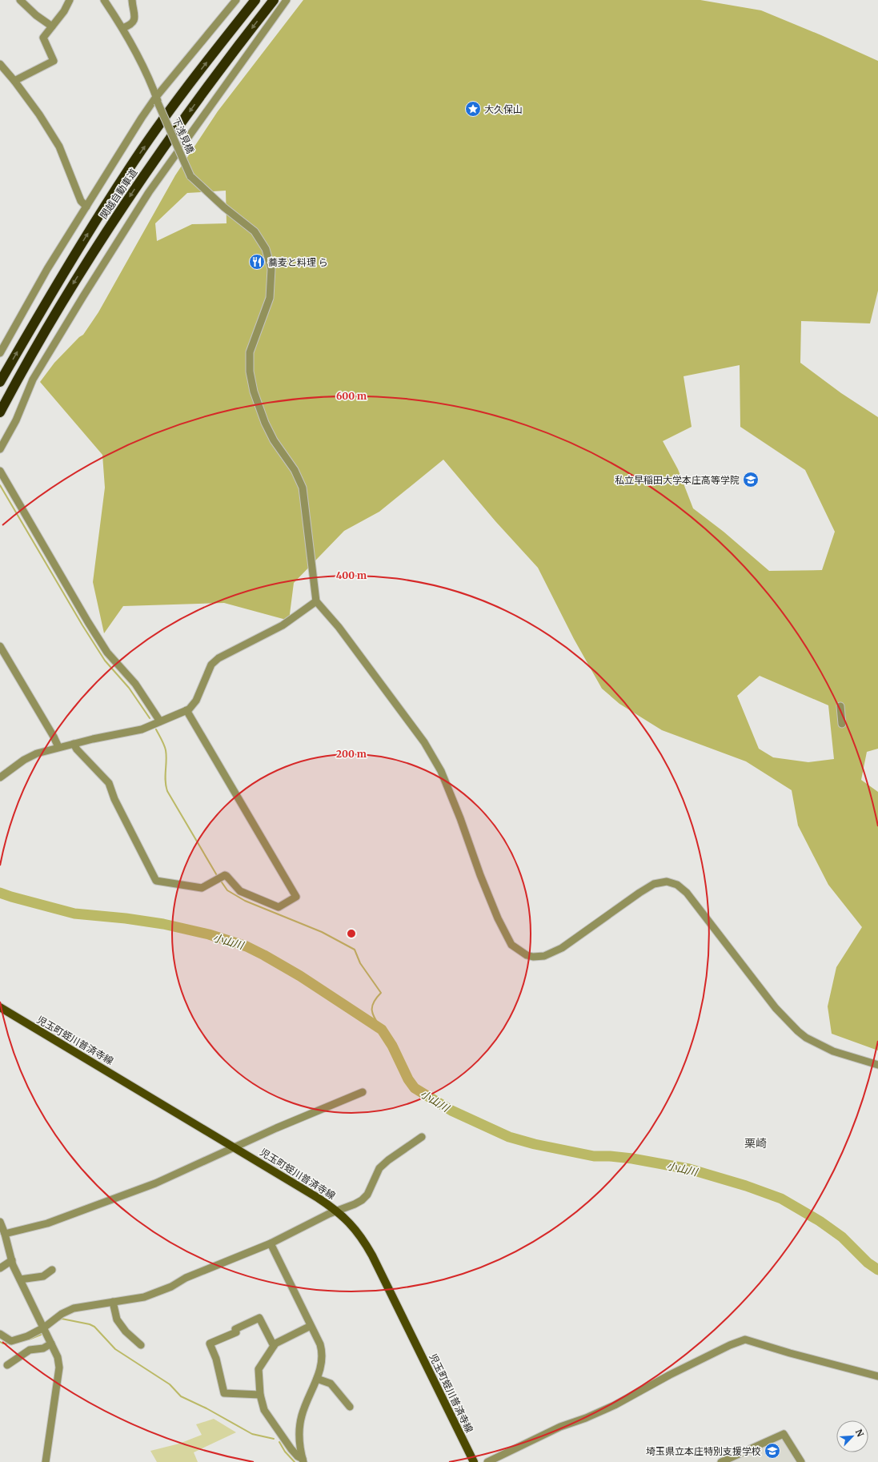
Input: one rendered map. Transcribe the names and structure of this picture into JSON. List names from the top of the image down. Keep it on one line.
{"streets":{"highway":["関越自動車道"],"main road":["児玉町蛭川普済寺線"],"street":["下浅見橋"]},"districts":["栗崎"],"water":["小山川"],"places":{"place":["大久保山"],"restaurant":["蕎麦と料理 ら"],"school or university":["私立早稲田大学本庄高等学院","埼玉県立本庄特別支援学校"]},"north":"top right","rings":["600 m","400 m","200 m"]}
